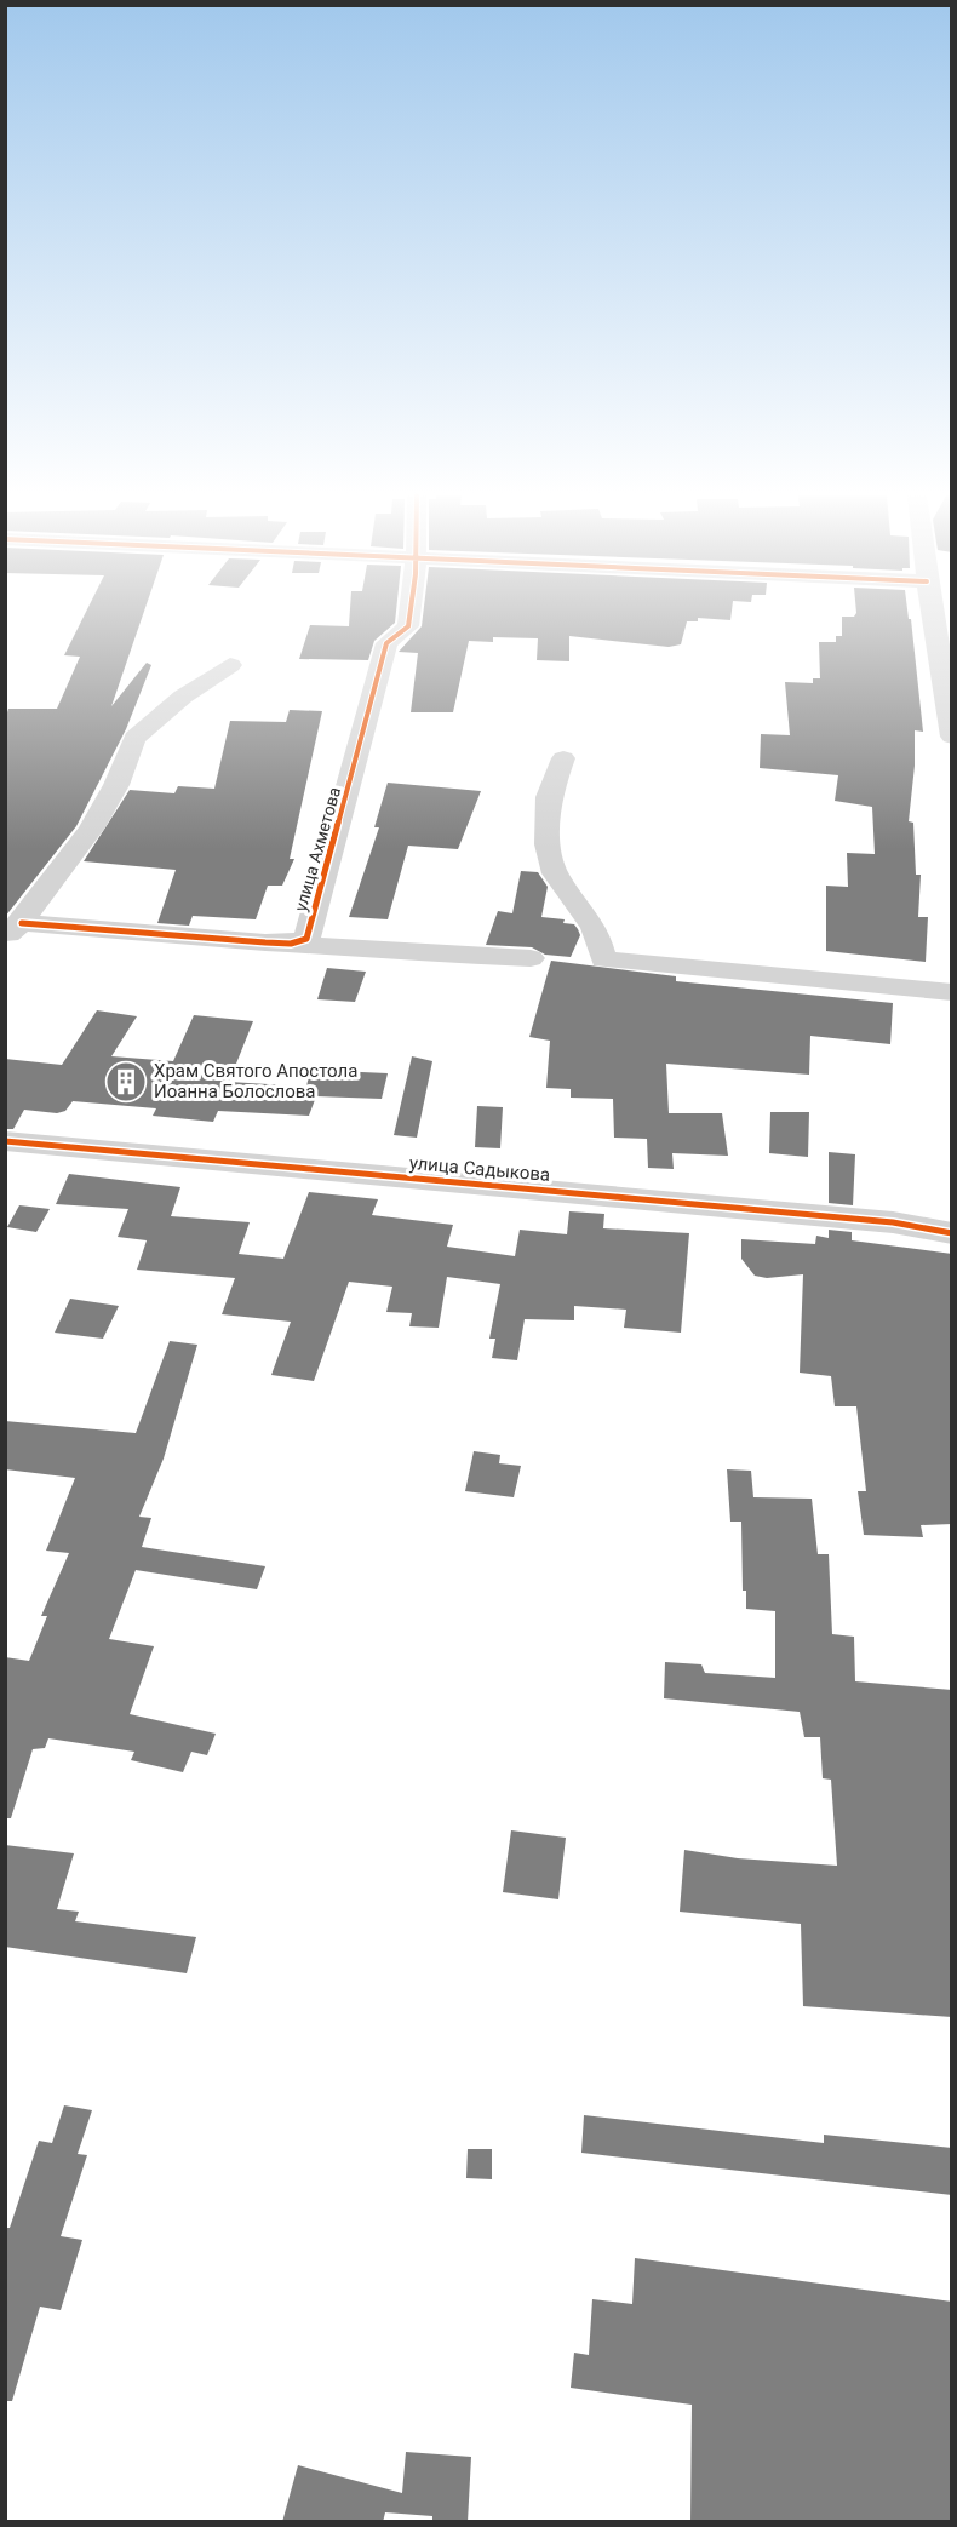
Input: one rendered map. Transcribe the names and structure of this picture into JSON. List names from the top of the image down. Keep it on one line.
{"streets":{"street":["улица Ахметова","улица Садыкова"]},"places":{"building":["Храм Святого Апостола Иоанна Болослова"]}}
